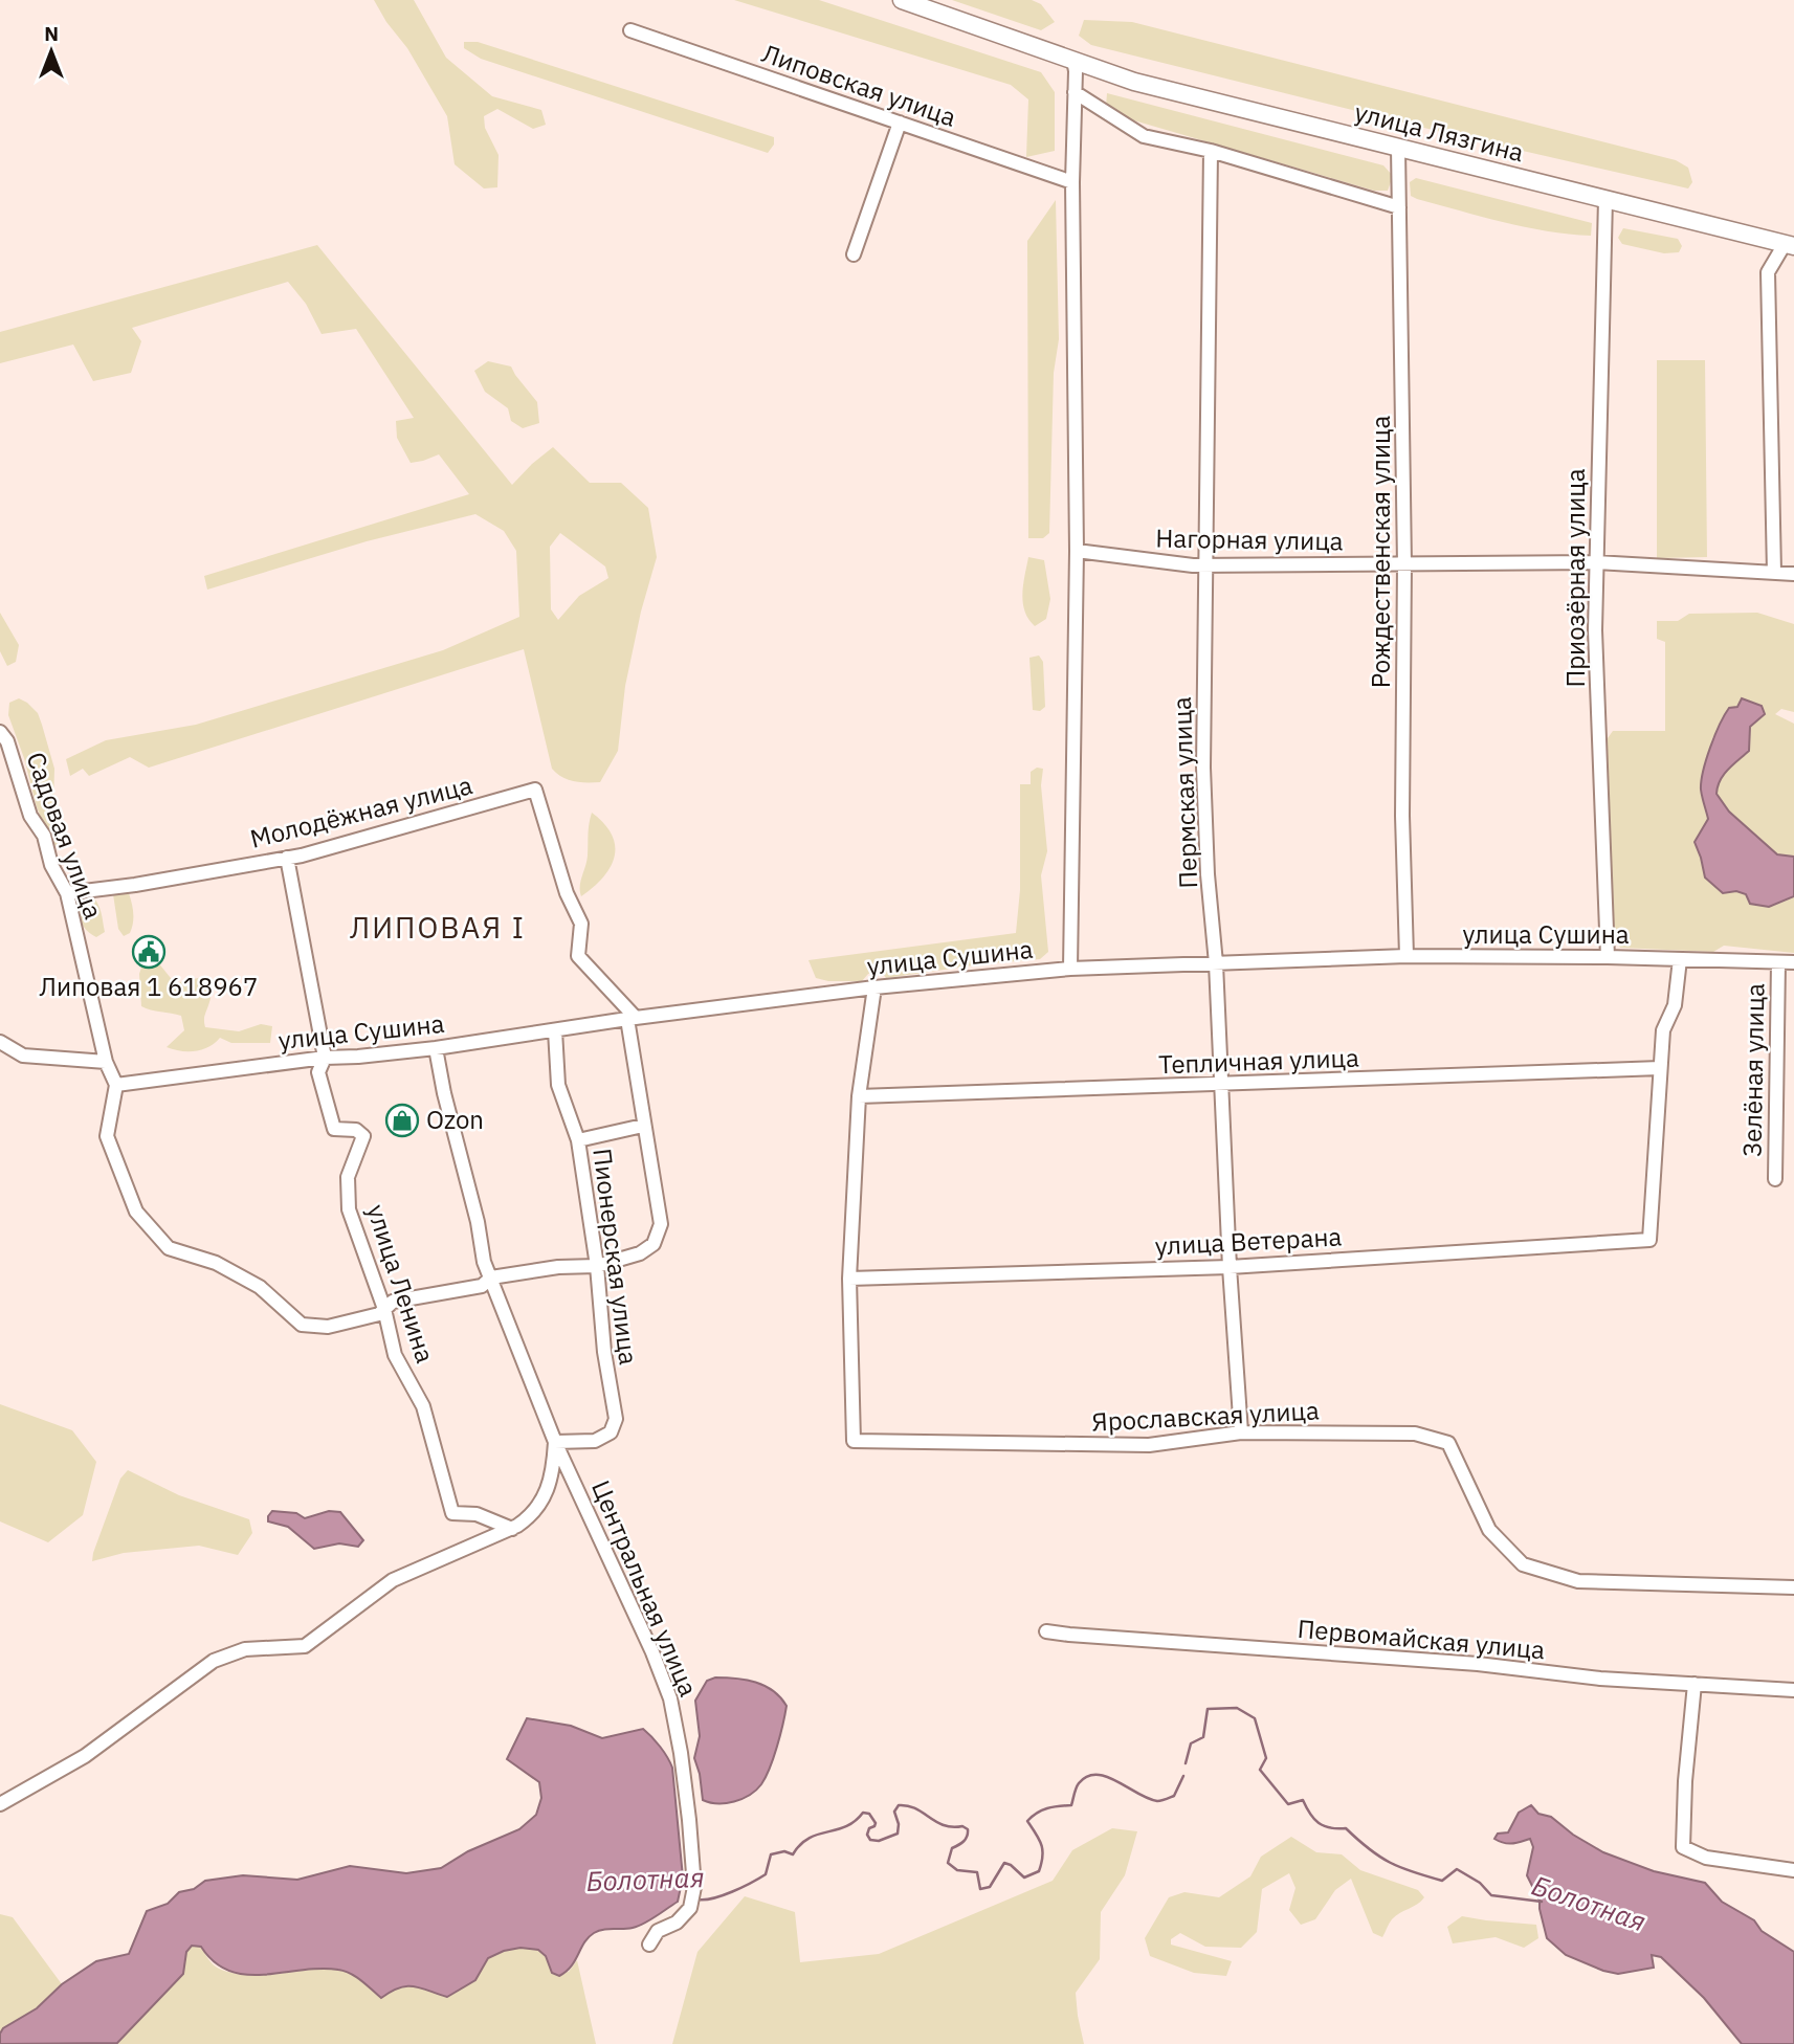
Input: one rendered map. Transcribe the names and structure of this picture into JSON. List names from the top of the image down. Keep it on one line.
{"streets":{"main road":["улица Лязгина"],"street":["Липовская улица","Нагорная улица","Рождественская улица","Приозёрная улица","Пермская улица","Молодёжная улица","Садовая улица","улица Сушина","Тепличная улица","Зелёная улица","улица Ветерана","Пионерская улица","улица Ленина","Ярославская улица","Центральная улица","Первомайская улица"]},"crossings":[["улица Лязгина","Рождественская улица"],["улица Лязгина","Приозёрная улица"],["Нагорная улица","Рождественская улица"],["Нагорная улица","Приозёрная улица"],["Нагорная улица","Пермская улица"],["Рождественская улица","улица Сушина"],["Приозёрная улица","улица Сушина"],["Пермская улица","улица Сушина"],["Пермская улица","Тепличная улица"],["Пермская улица","улица Ветерана"],["Пермская улица","Ярославская улица"],["Молодёжная улица","Садовая улица"],["Молодёжная улица","улица Сушина"],["Молодёжная улица","улица Ленина"],["Садовая улица","улица Сушина"],["улица Сушина","Зелёная улица"],["улица Сушина","Пионерская улица"],["улица Сушина","улица Ленина"],["улица Сушина","Центральная улица"],["Тепличная улица","улица Ветерана"],["улица Ветерана","Ярославская улица"],["Пионерская улица","Центральная улица"],["улица Ленина","Центральная улица"]],"districts":["ЛИПОВАЯ I"],"water":["Болотная"],"places":{"public building":["Липовая 1 618967"],"shop":["Ozon"]},"north":"top"}
